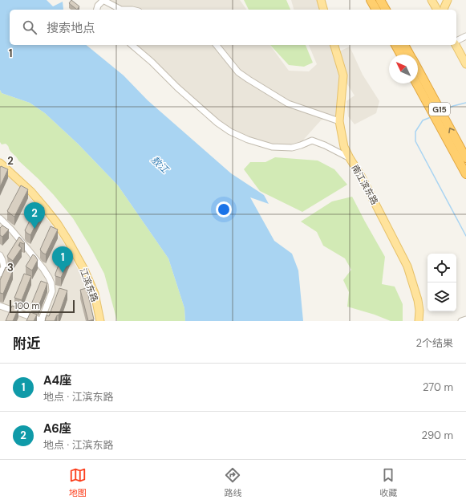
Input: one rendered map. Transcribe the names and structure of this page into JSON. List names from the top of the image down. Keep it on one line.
{"streets":{"highway":["G15"],"main road":["南江滨东路","江滨东路"]},"water":["敖江"],"scale_bar":"100 m","north":"top left","page":{"search":"搜索地点","pins":["2","1"],"scale":"100 m","heading":["附近","2个结果"],"list":[{"mark":"1","name":"A4座","note":"地点 · 江滨东路","value":"270 m"},{"mark":"2","name":"A6座","note":"地点 · 江滨东路","value":"290 m"}],"nav":["地图","路线","收藏"]},"grid":{"rows":["1","2","3"]}}
